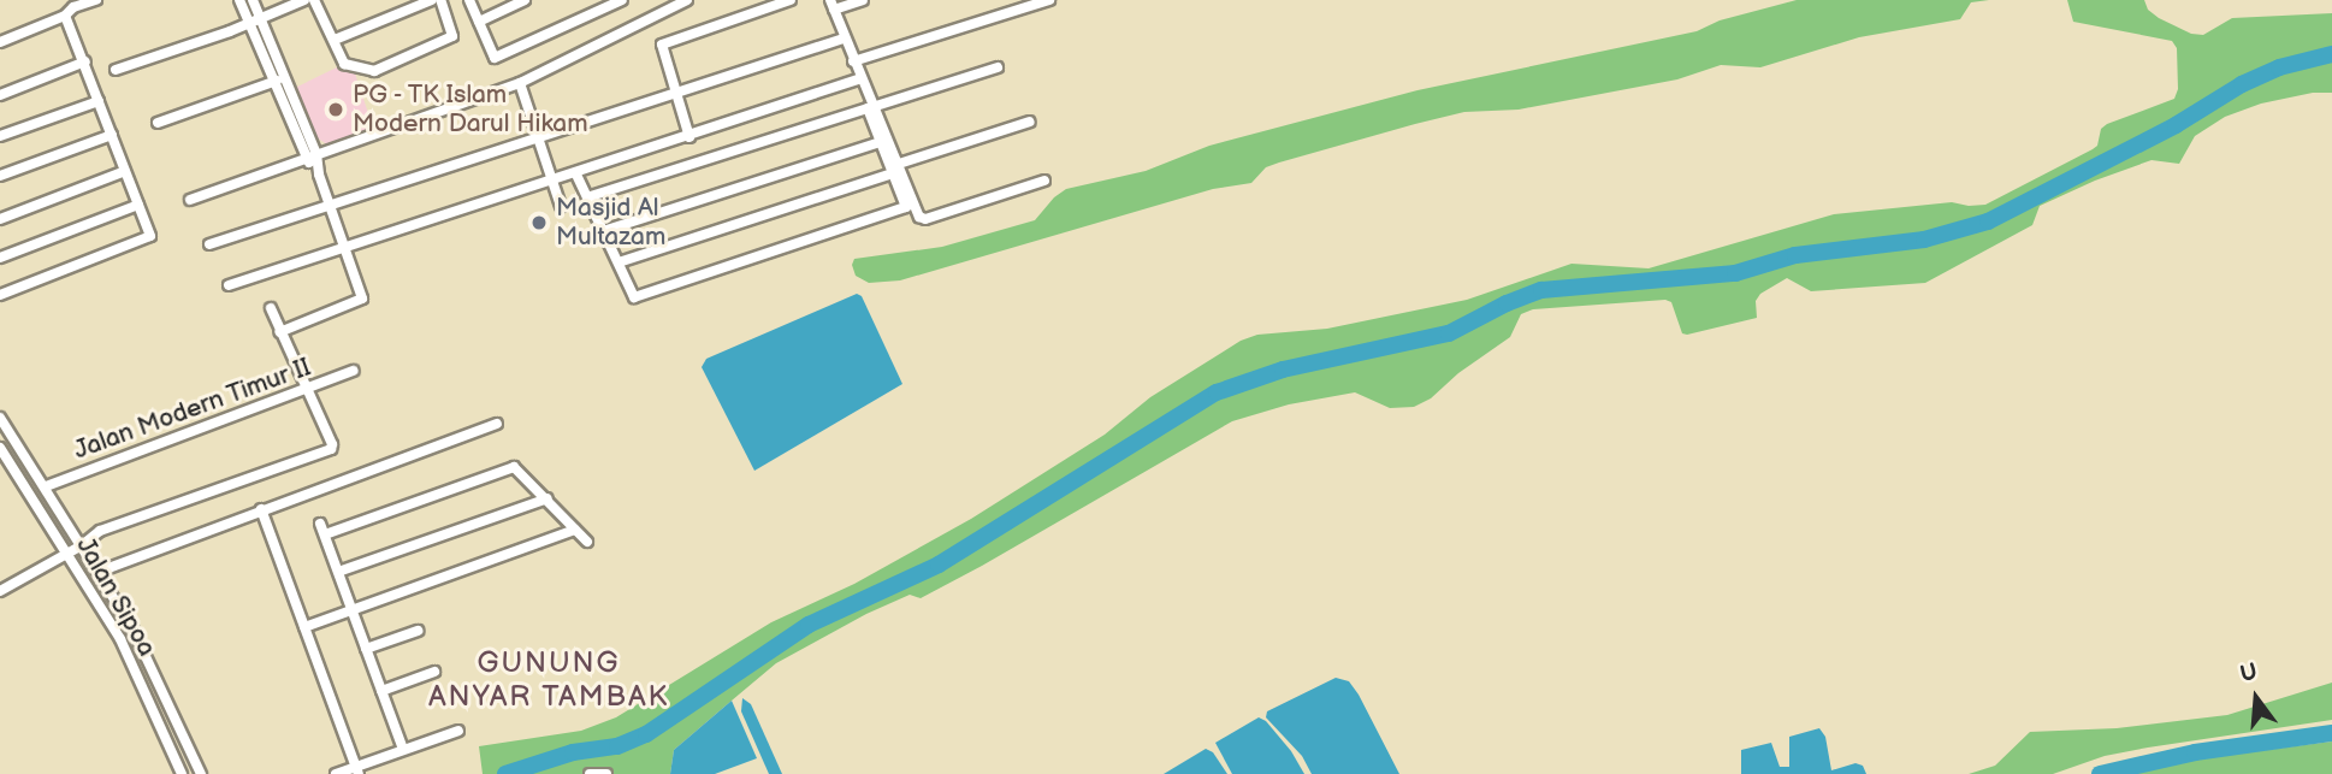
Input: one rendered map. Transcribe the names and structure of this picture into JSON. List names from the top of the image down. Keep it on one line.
{"streets":{"street":["Jalan Modern Timur II","Jalan Sipoa"]},"districts":["GUNUNG ANYAR TAMBAK"],"places":["PG - TK Islam Modern Darul Hikam","Masjid Al Multazam"],"north":"top"}
